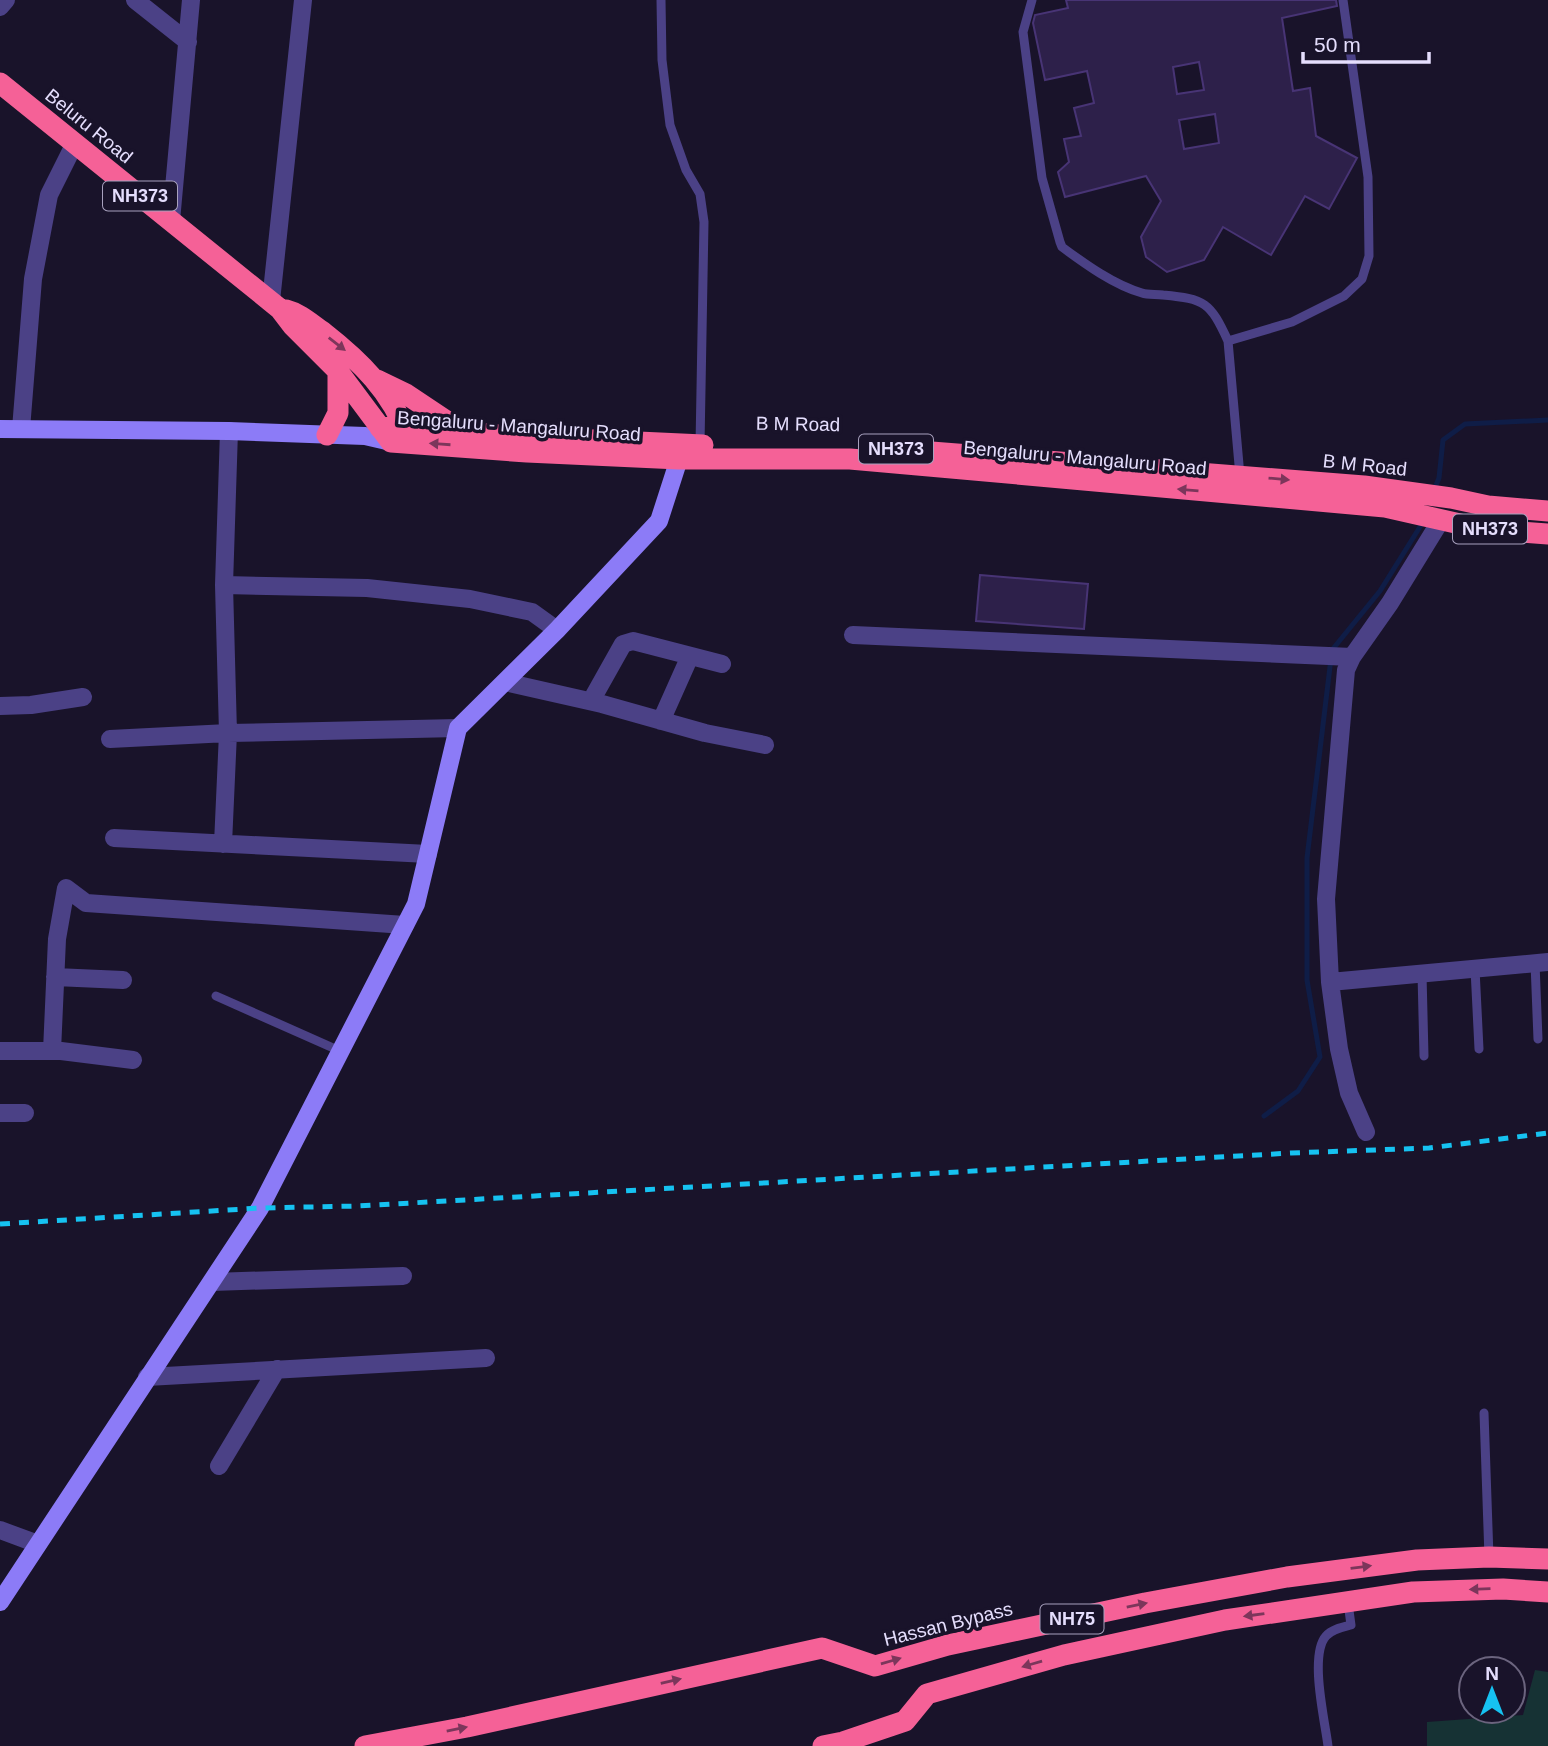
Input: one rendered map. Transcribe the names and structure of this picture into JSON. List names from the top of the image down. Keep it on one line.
{"streets":{"highway":["Beluru Road","NH373","B M Road","Bengaluru - Mangaluru Road","NH75","Hassan Bypass"]},"crossings":[["Beluru Road","B M Road"],["Beluru Road","Bengaluru - Mangaluru Road"],["B M Road","Bengaluru - Mangaluru Road"]],"one_way":["Bengaluru - Mangaluru Road"],"scale_bar":"50 m","north":"top"}
